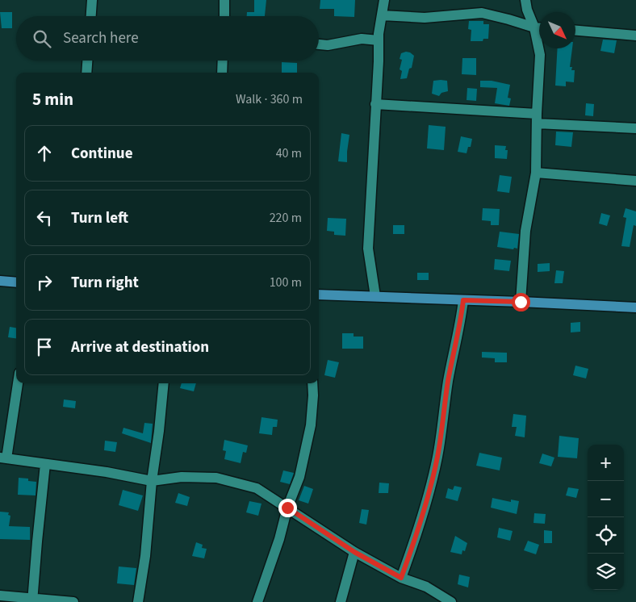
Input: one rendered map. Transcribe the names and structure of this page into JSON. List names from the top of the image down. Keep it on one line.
{"north":"bottom right","page":{"search":"Search here","heading":["5 min","Walk · 360 m"],"list":[["Continue","40 m"],["Turn left","220 m"],["Turn right","100 m"],"Arrive at destination"],"map_buttons":["+","−"]}}
